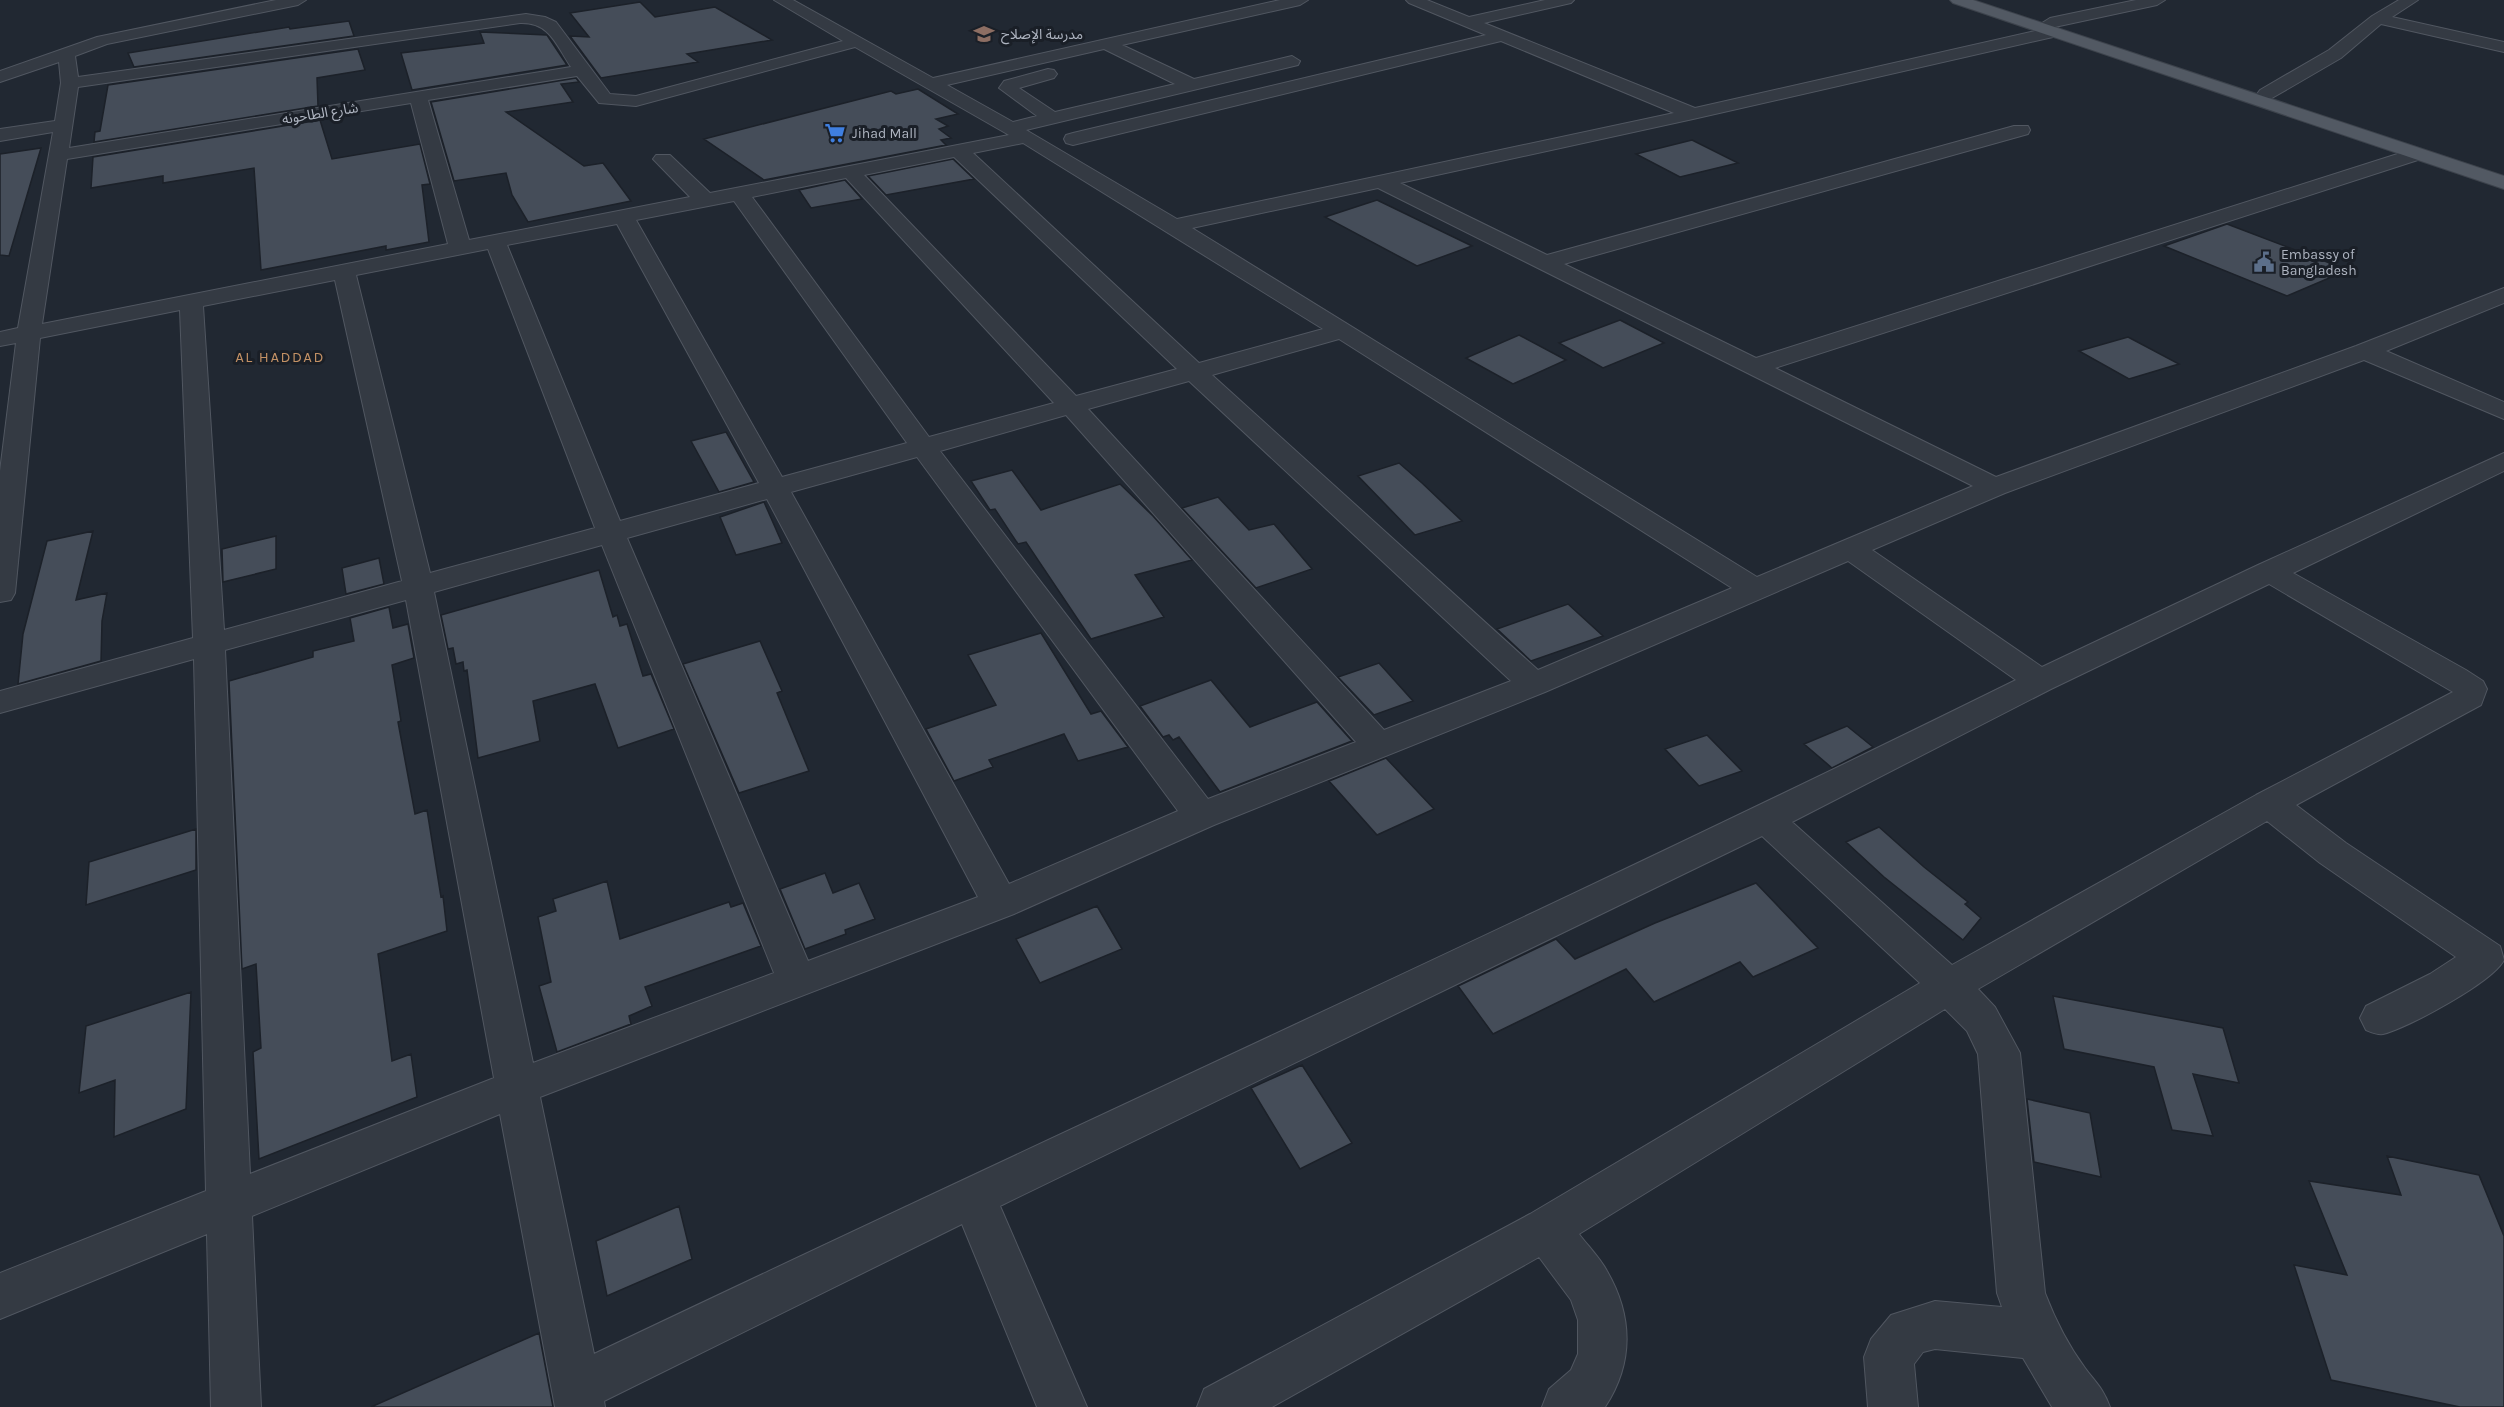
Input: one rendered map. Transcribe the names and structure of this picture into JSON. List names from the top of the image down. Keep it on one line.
{"streets":{"street":["شارع الطاحونه"]},"districts":["AL HADDAD"],"places":{"school or university":["مدرسة الإصلاح"],"supermarket":["Jihad Mall"],"public building":["Embassy of Bangladesh"]}}
